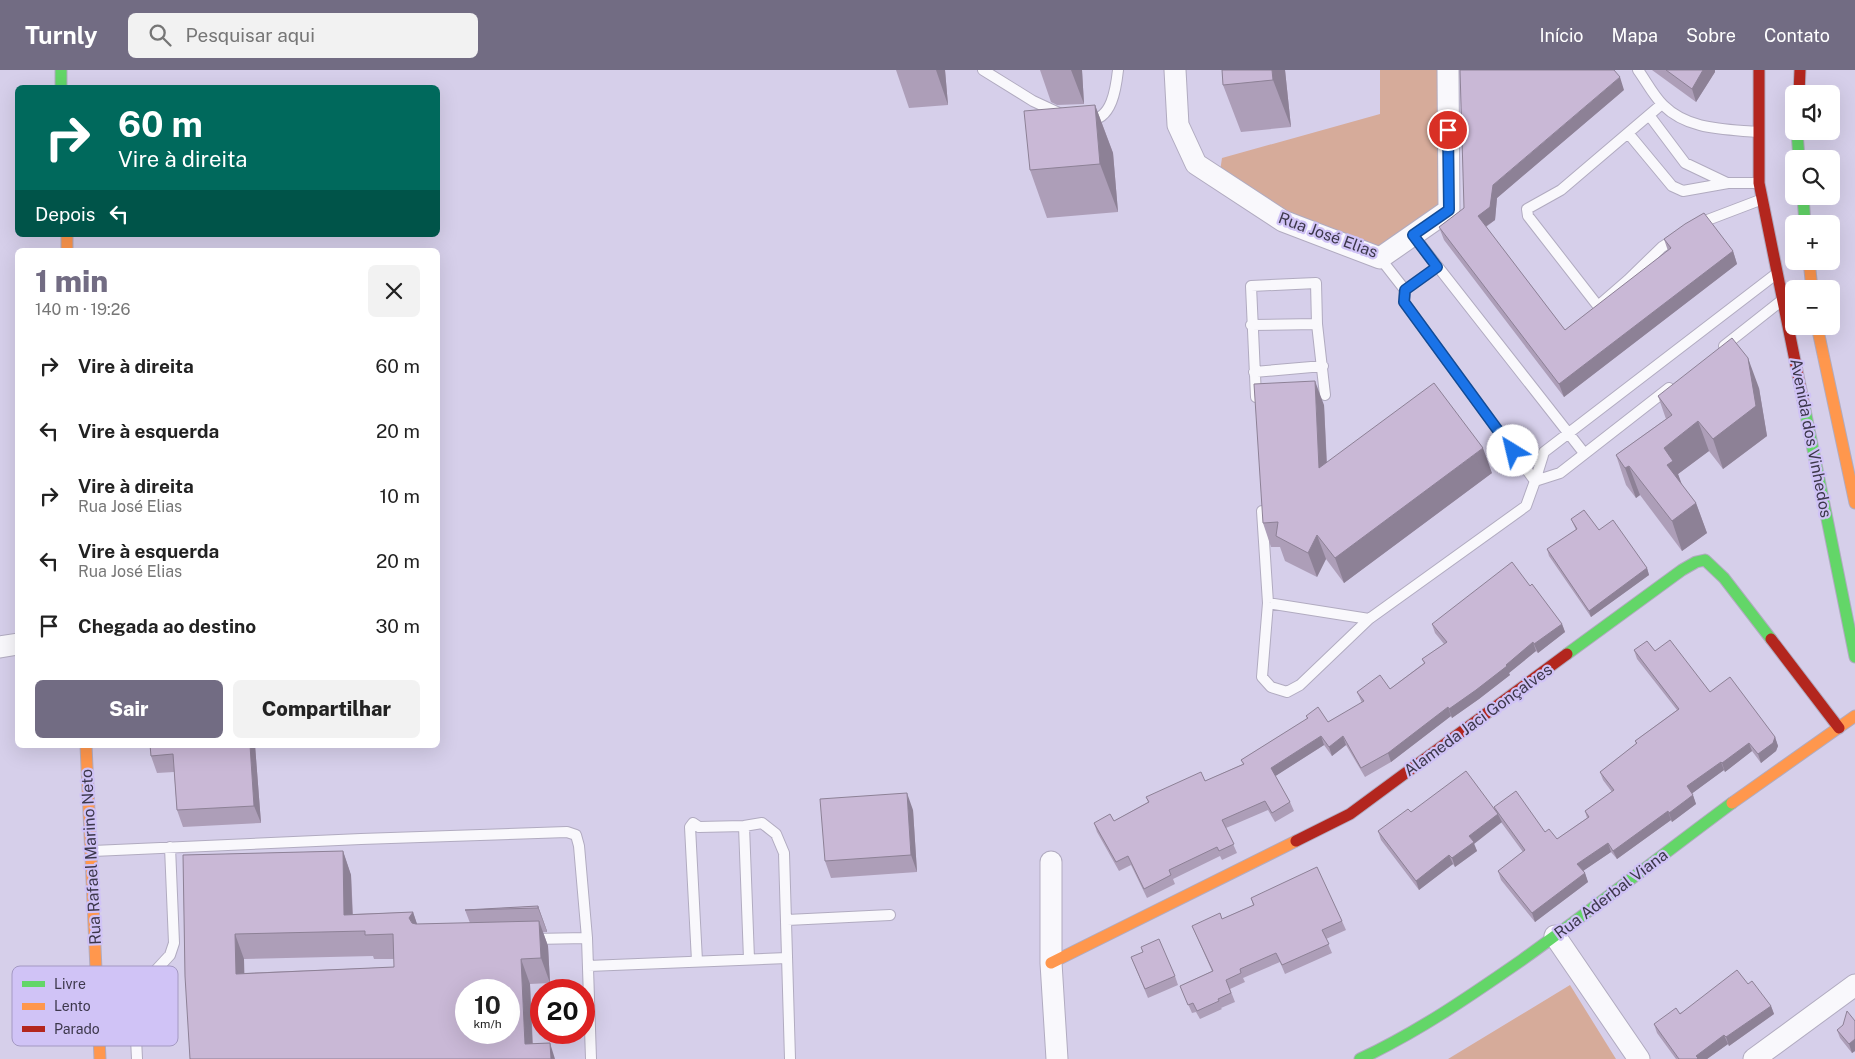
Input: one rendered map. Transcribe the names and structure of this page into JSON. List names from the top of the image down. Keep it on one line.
{"streets":{"street":["Rua José Elias","Avenida dos Vinhedos","Alameda Jaci Gonçalves","Rua Rafael Marino Neto","Rua Aderbal Viana"]},"crossings":[["Alameda Jaci Gonçalves","Rua Aderbal Viana"]],"legend":["Livre","Lento","Parado"],"page":{"header":"Turnly","search":"Pesquisar aqui","nav":["Início","Mapa","Sobre","Contato"],"map_buttons":["+","−"],"turn":["60 m","Vire à direita"],"then":"Depois","heading":["1 min","140 m · 19:26"],"list":[{"name":"Vire à direita","value":"60 m"},{"name":"Vire à esquerda","value":"20 m"},{"name":"Vire à direita","note":"Rua José Elias","value":"10 m"},{"name":"Vire à esquerda","note":"Rua José Elias","value":"20 m"},{"name":"Chegada ao destino","value":"30 m"}],"buttons":["Sair","Compartilhar"],"speed":"10 km/h","limit":"20"}}
